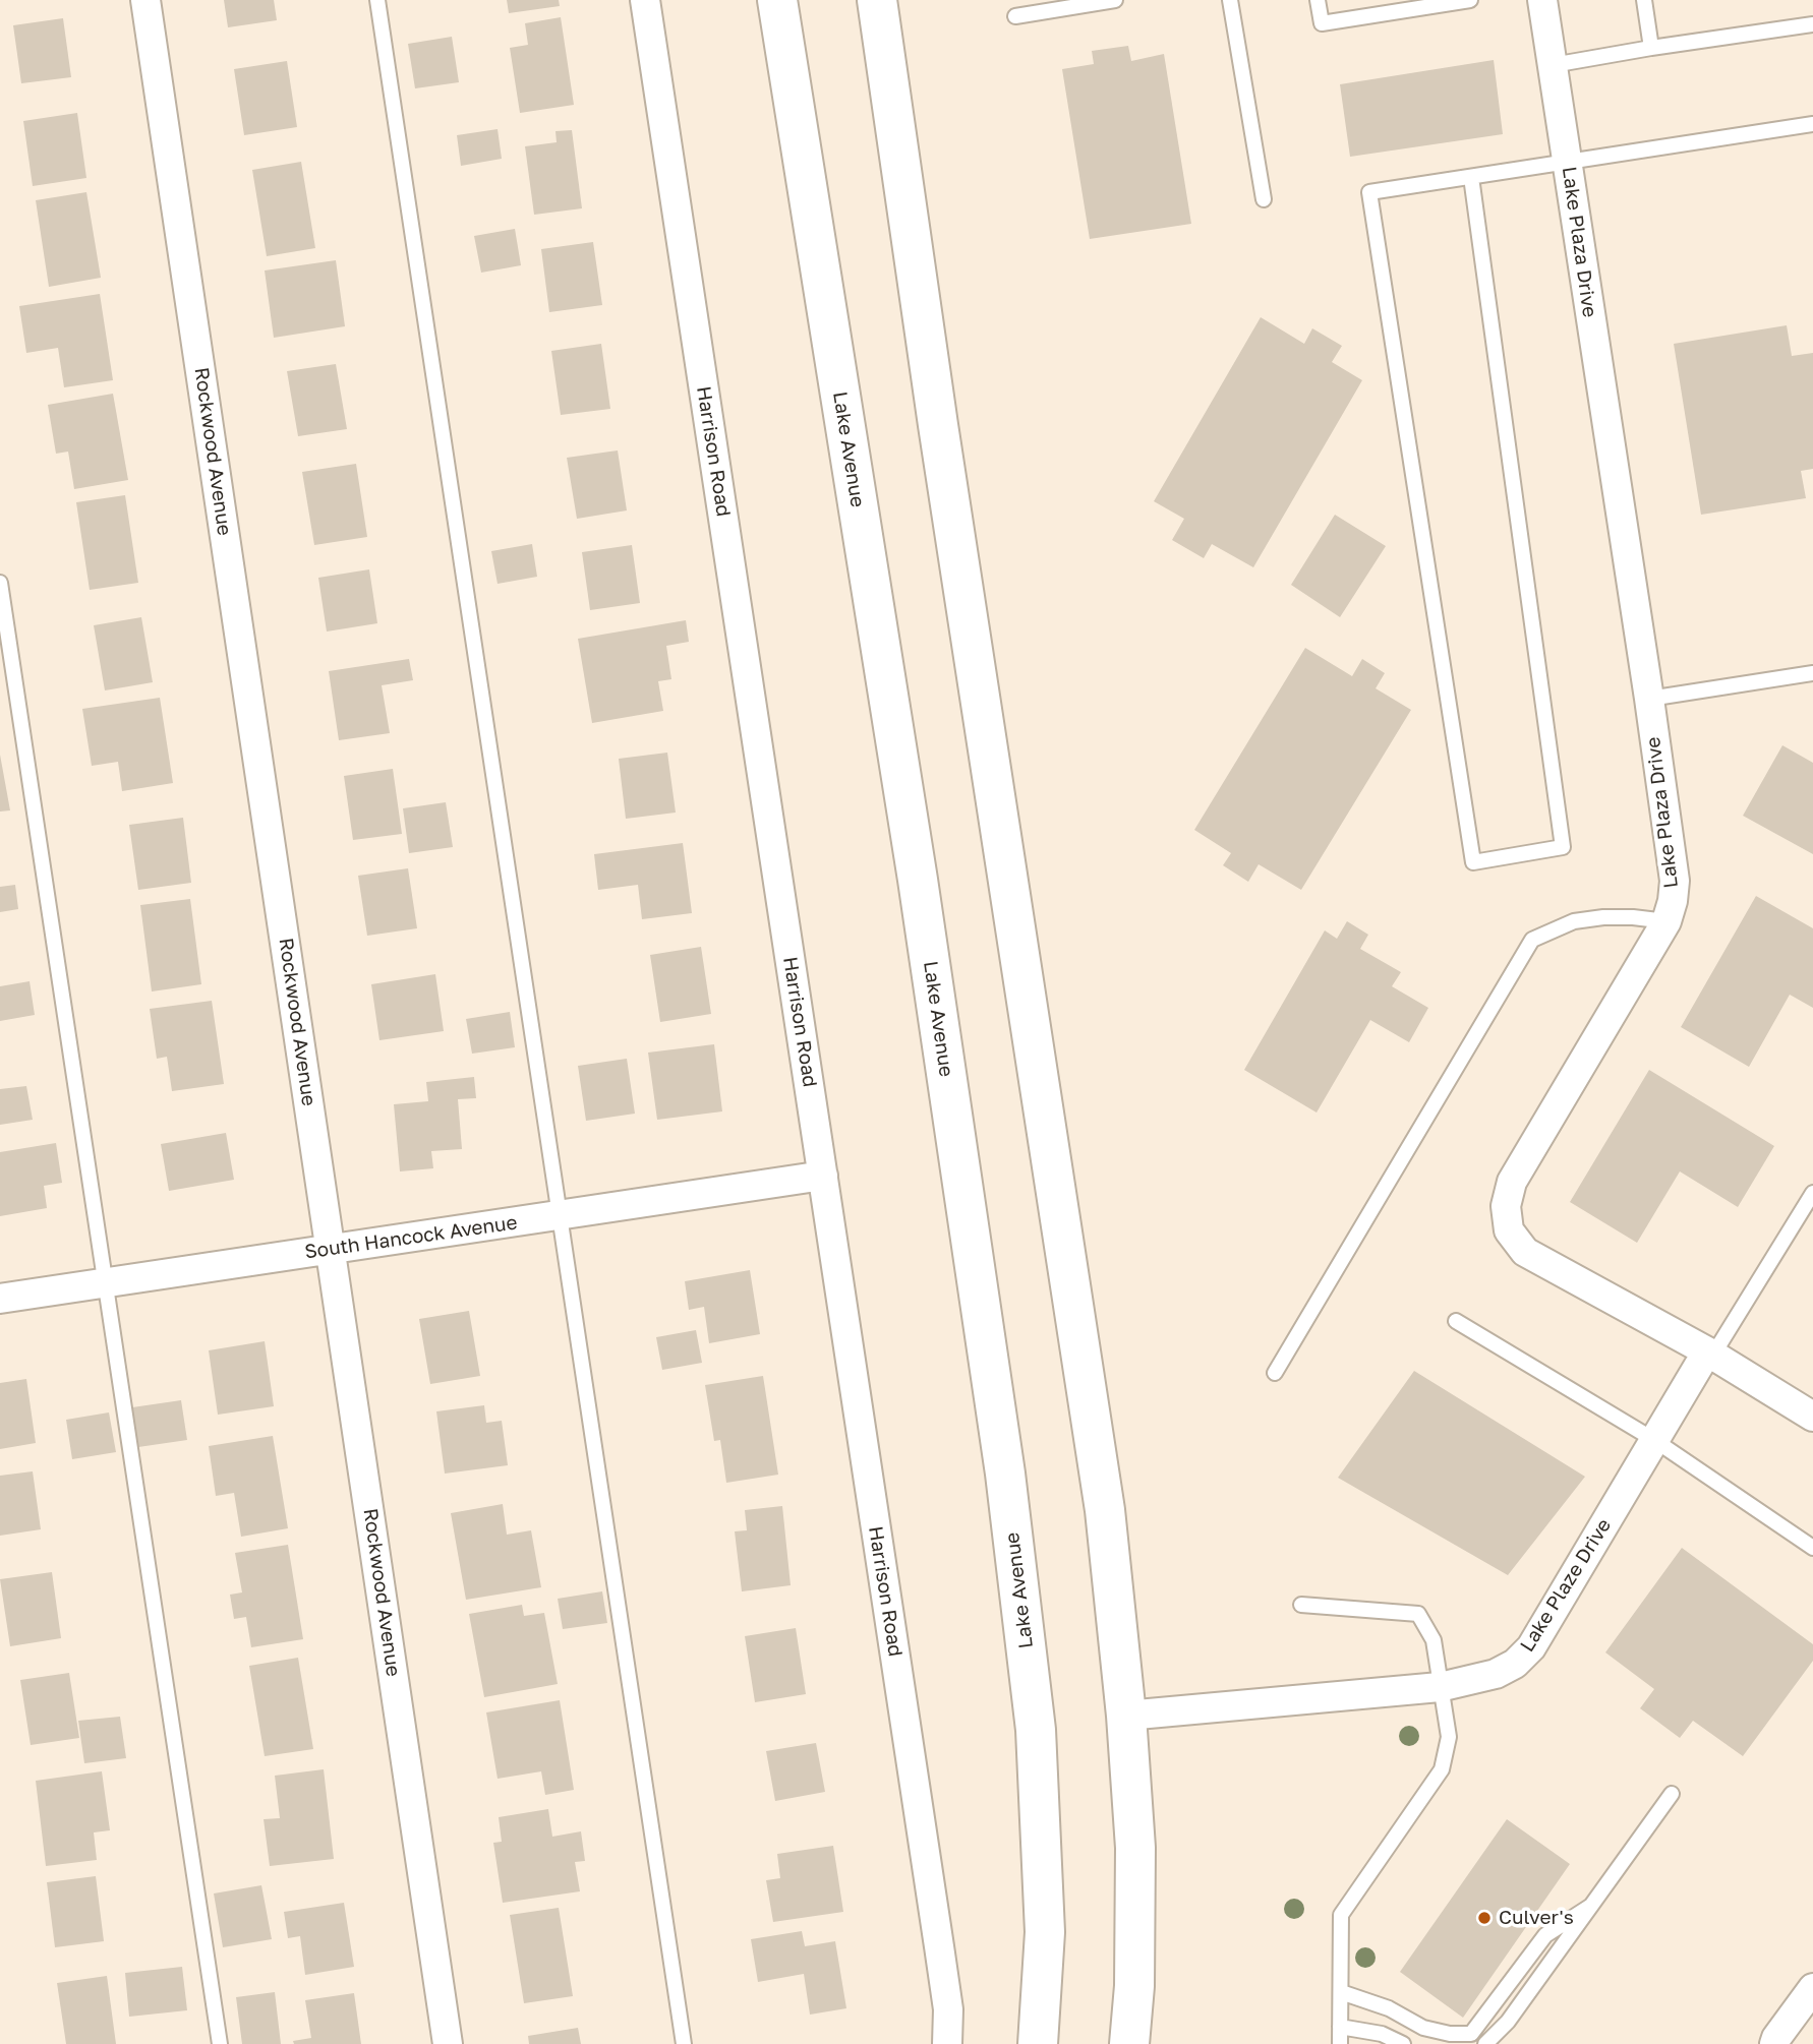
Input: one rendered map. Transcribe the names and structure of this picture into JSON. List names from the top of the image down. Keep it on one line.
{"streets":{"main road":["Lake Avenue"],"street":["Lake Plaza Drive","Rockwood Avenue","Harrison Road","South Hancock Avenue","Lake Plaze Drive"]},"crossings":[["Lake Plaza Drive","Lake Plaze Drive"],["Rockwood Avenue","South Hancock Avenue"],["Harrison Road","South Hancock Avenue"]],"places":["Culver's"]}
